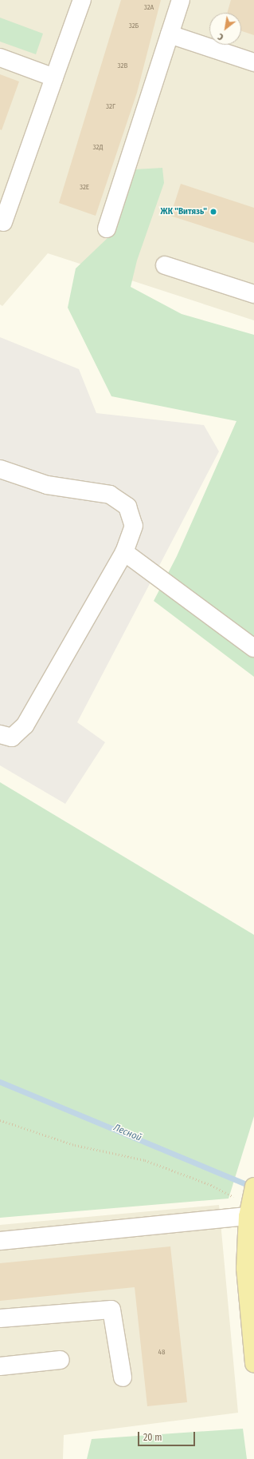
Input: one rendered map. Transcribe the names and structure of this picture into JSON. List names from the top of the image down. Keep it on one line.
{"water":["Лесной"],"places":["ЖК \"Витязь\""],"house_numbers":["32А","32Б","32В","32Г","32Д","32Е","48"],"scale_bar":"20 m","north":"bottom left"}
